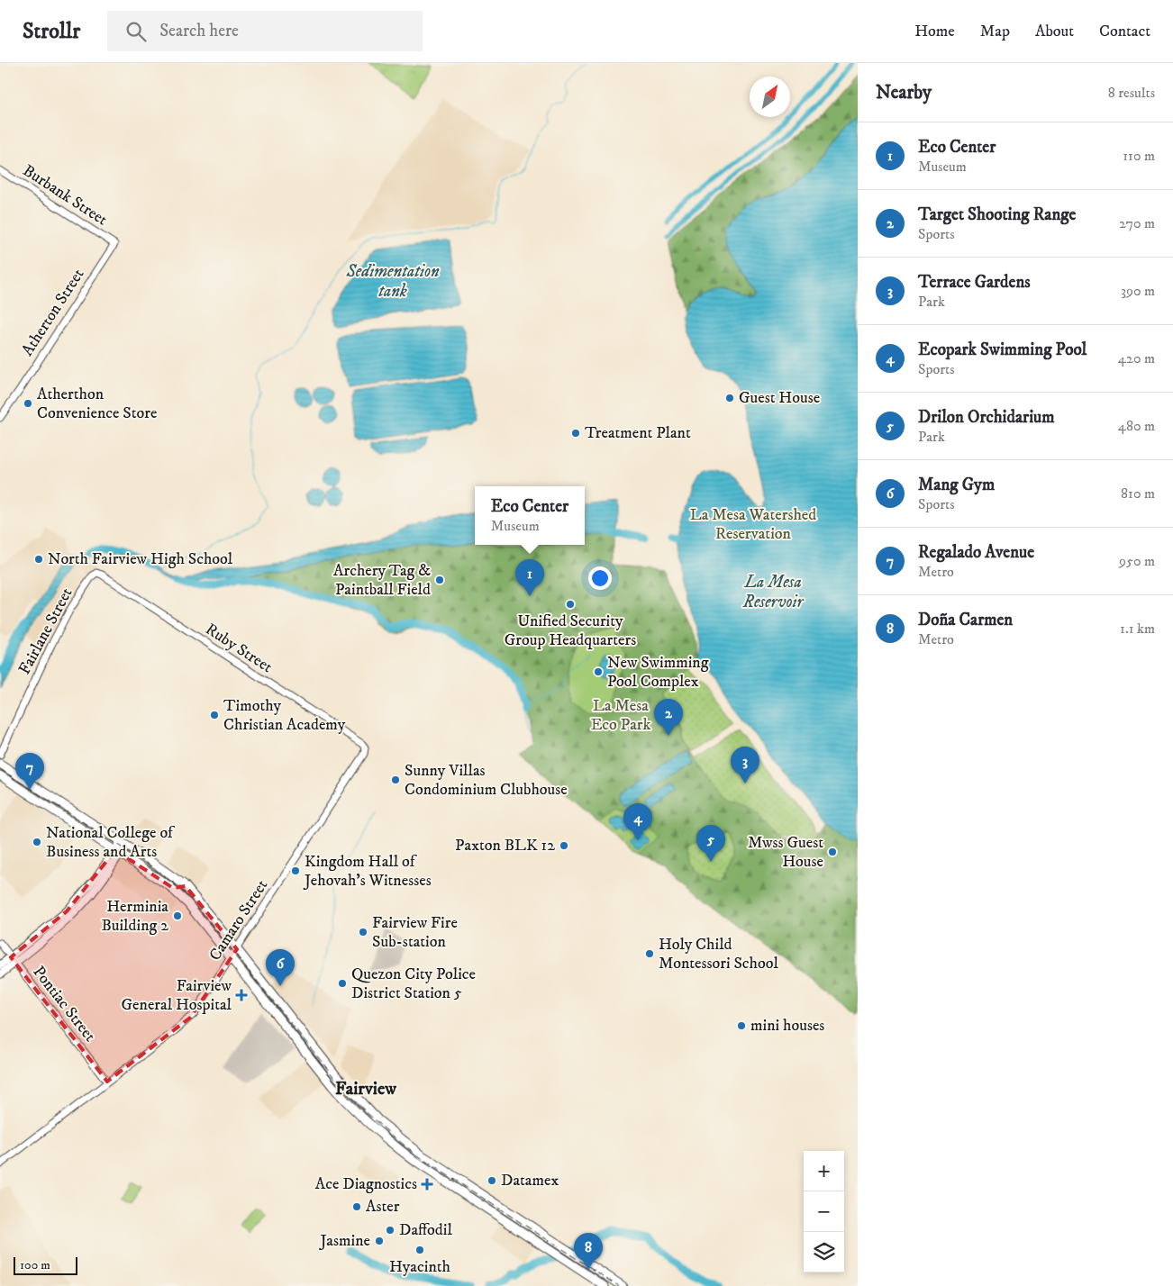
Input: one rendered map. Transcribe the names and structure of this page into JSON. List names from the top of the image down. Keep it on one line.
{"streets":{"street":["Burbank Street","Atherton Street","Fairlane Street","Ruby Street","Camaro Street","Pontiac Street"]},"crossings":[["Burbank Street","Atherton Street"],["Fairlane Street","Ruby Street"],["Ruby Street","Camaro Street"],["Camaro Street","Pontiac Street"]],"districts":["Fairview"],"water":["Sedimentation tank","La Mesa Reservoir"],"parks":["La Mesa Watershed Reservation","La Mesa Eco Park"],"places":{"other":["Guest House","Atherthon Convenience Store","Treatment Plant","North Fairview High School","Archery Tag & Paintball Field","Unified Security Group Headquarters","New Swimming Pool Complex","Timothy Christian Academy","Sunny Villas Condominium Clubhouse","National College of Business and Arts","Paxton BLK 12","Mwss Guest House","Kingdom Hall of Jehovah's Witnesses","Herminia Building 2","Fairview Fire Sub-station","Holy Child Montessori School","Quezon City Police District Station 5","mini houses","Datamex","Aster","Daffodil","Jasmine","Hyacinth"],"health":["Fairview General Hospital","Ace Diagnostics"]},"scale_bar":"100 m","north":"top right","page":{"header":"Strollr","search":"Search here","nav":["Home","Map","About","Contact"],"heading":["Nearby","8 results"],"list":[{"mark":"1","name":"Eco Center","note":"Museum","value":"110 m"},{"mark":"2","name":"Target Shooting Range","note":"Sports","value":"270 m"},{"mark":"3","name":"Terrace Gardens","note":"Park","value":"390 m"},{"mark":"4","name":"Ecopark Swimming Pool","note":"Sports","value":"420 m"},{"mark":"5","name":"Drilon Orchidarium","note":"Park","value":"480 m"},{"mark":"6","name":"Mang Gym","note":"Sports","value":"810 m"},{"mark":"7","name":"Regalado Avenue","note":"Metro","value":"950 m"},{"mark":"8","name":"Doña Carmen","note":"Metro","value":"1.1 km"}],"popup":["Eco Center","Museum"],"pins":["1","2","3","7","4","5","6","8"],"map_buttons":["+","−"],"scale":"100 m"}}
